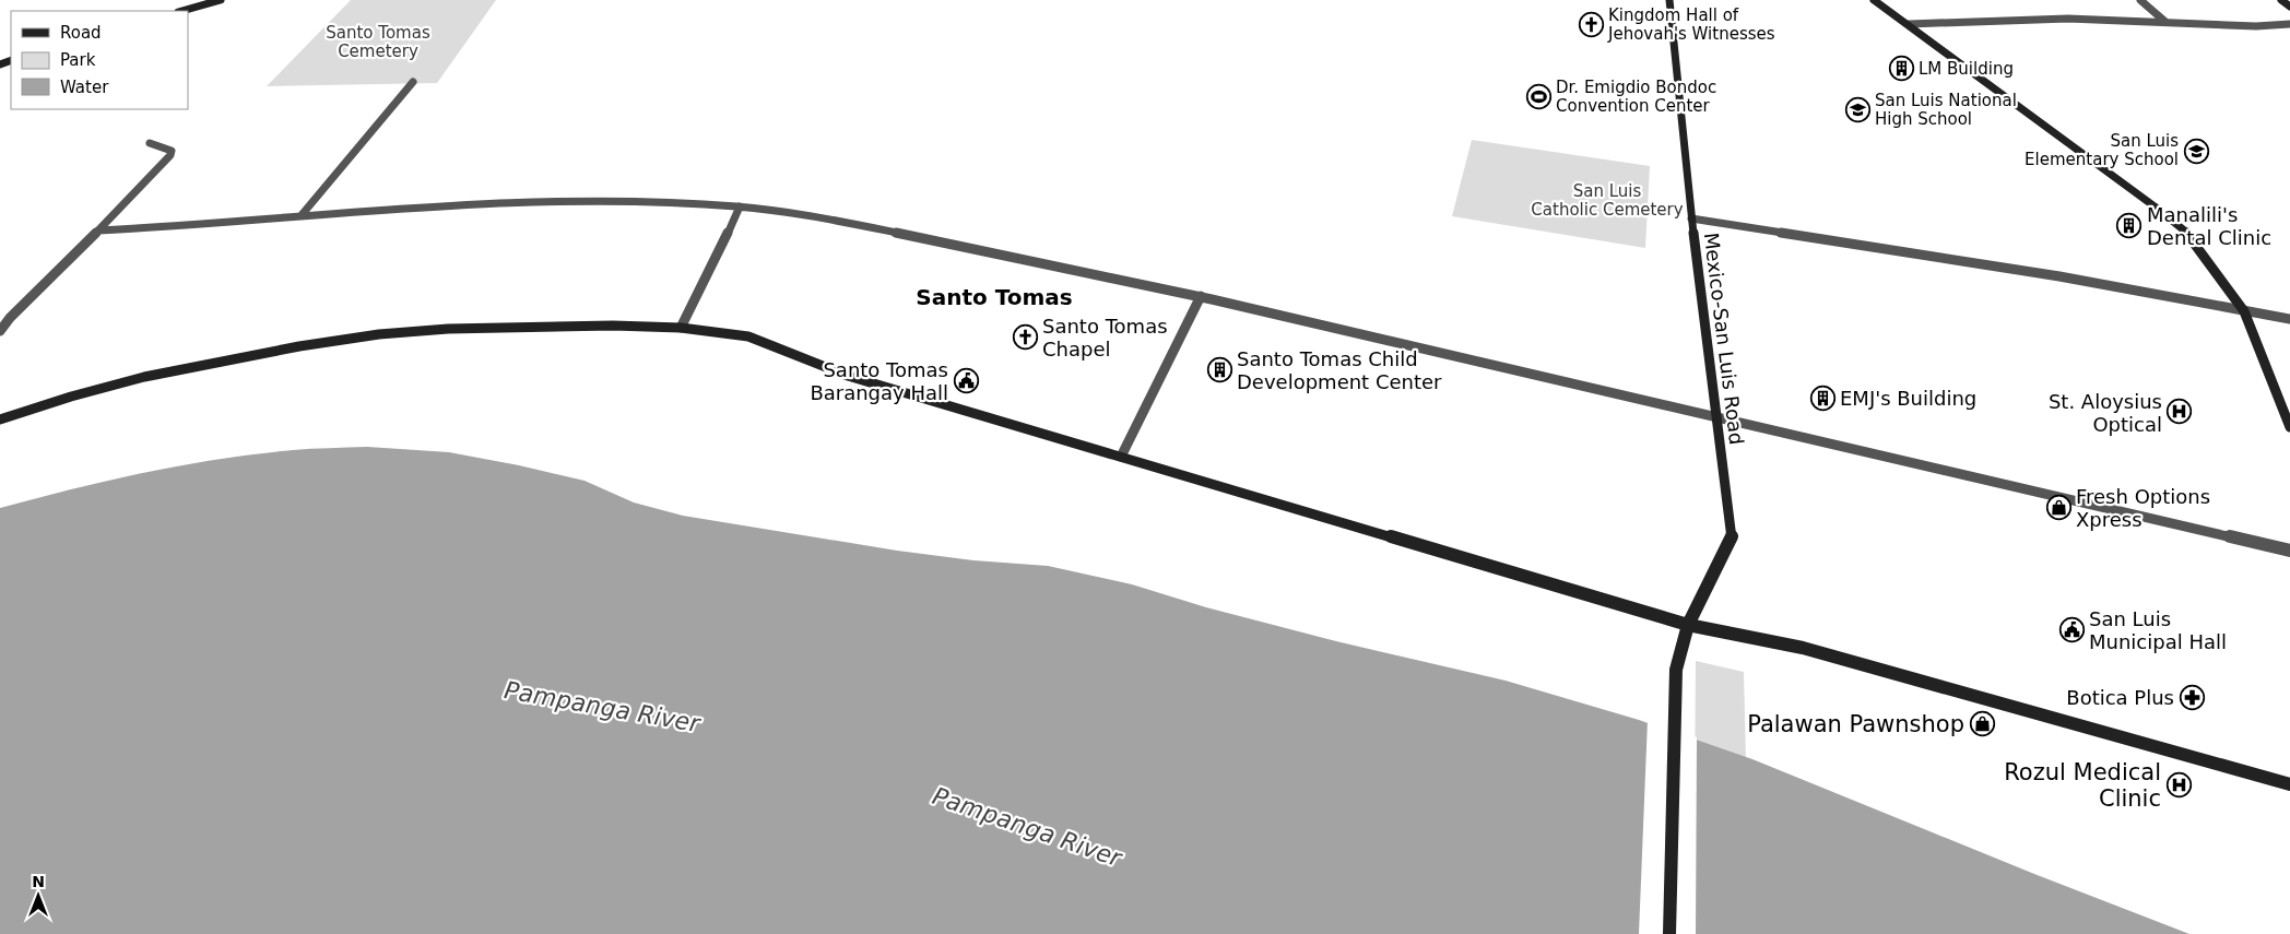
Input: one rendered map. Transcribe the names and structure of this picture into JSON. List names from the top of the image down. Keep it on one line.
{"streets":{"main road":["Mexico-San Luis Road"]},"districts":["Santo Tomas"],"water":["Pampanga River"],"parks":["Santo Tomas Cemetery","San Luis Catholic Cemetery"],"places":{"church":["Kingdom Hall of Jehovah's Witnesses","Santo Tomas Chapel"],"building":["LM Building","Manalili's Dental Clinic","Santo Tomas Child Development Center","EMJ's Building"],"sports":["Dr. Emigdio Bondoc Convention Center"],"school or university":["San Luis National High School","San Luis Elementary School"],"public building":["Santo Tomas Barangay Hall","San Luis Municipal Hall"],"hospital":["St. Aloysius Optical","Rozul Medical Clinic"],"shop":["Fresh Options Xpress","Palawan Pawnshop"],"pharmacy":["Botica Plus"]},"legend":["Road","Park","Water"],"north":"top"}
